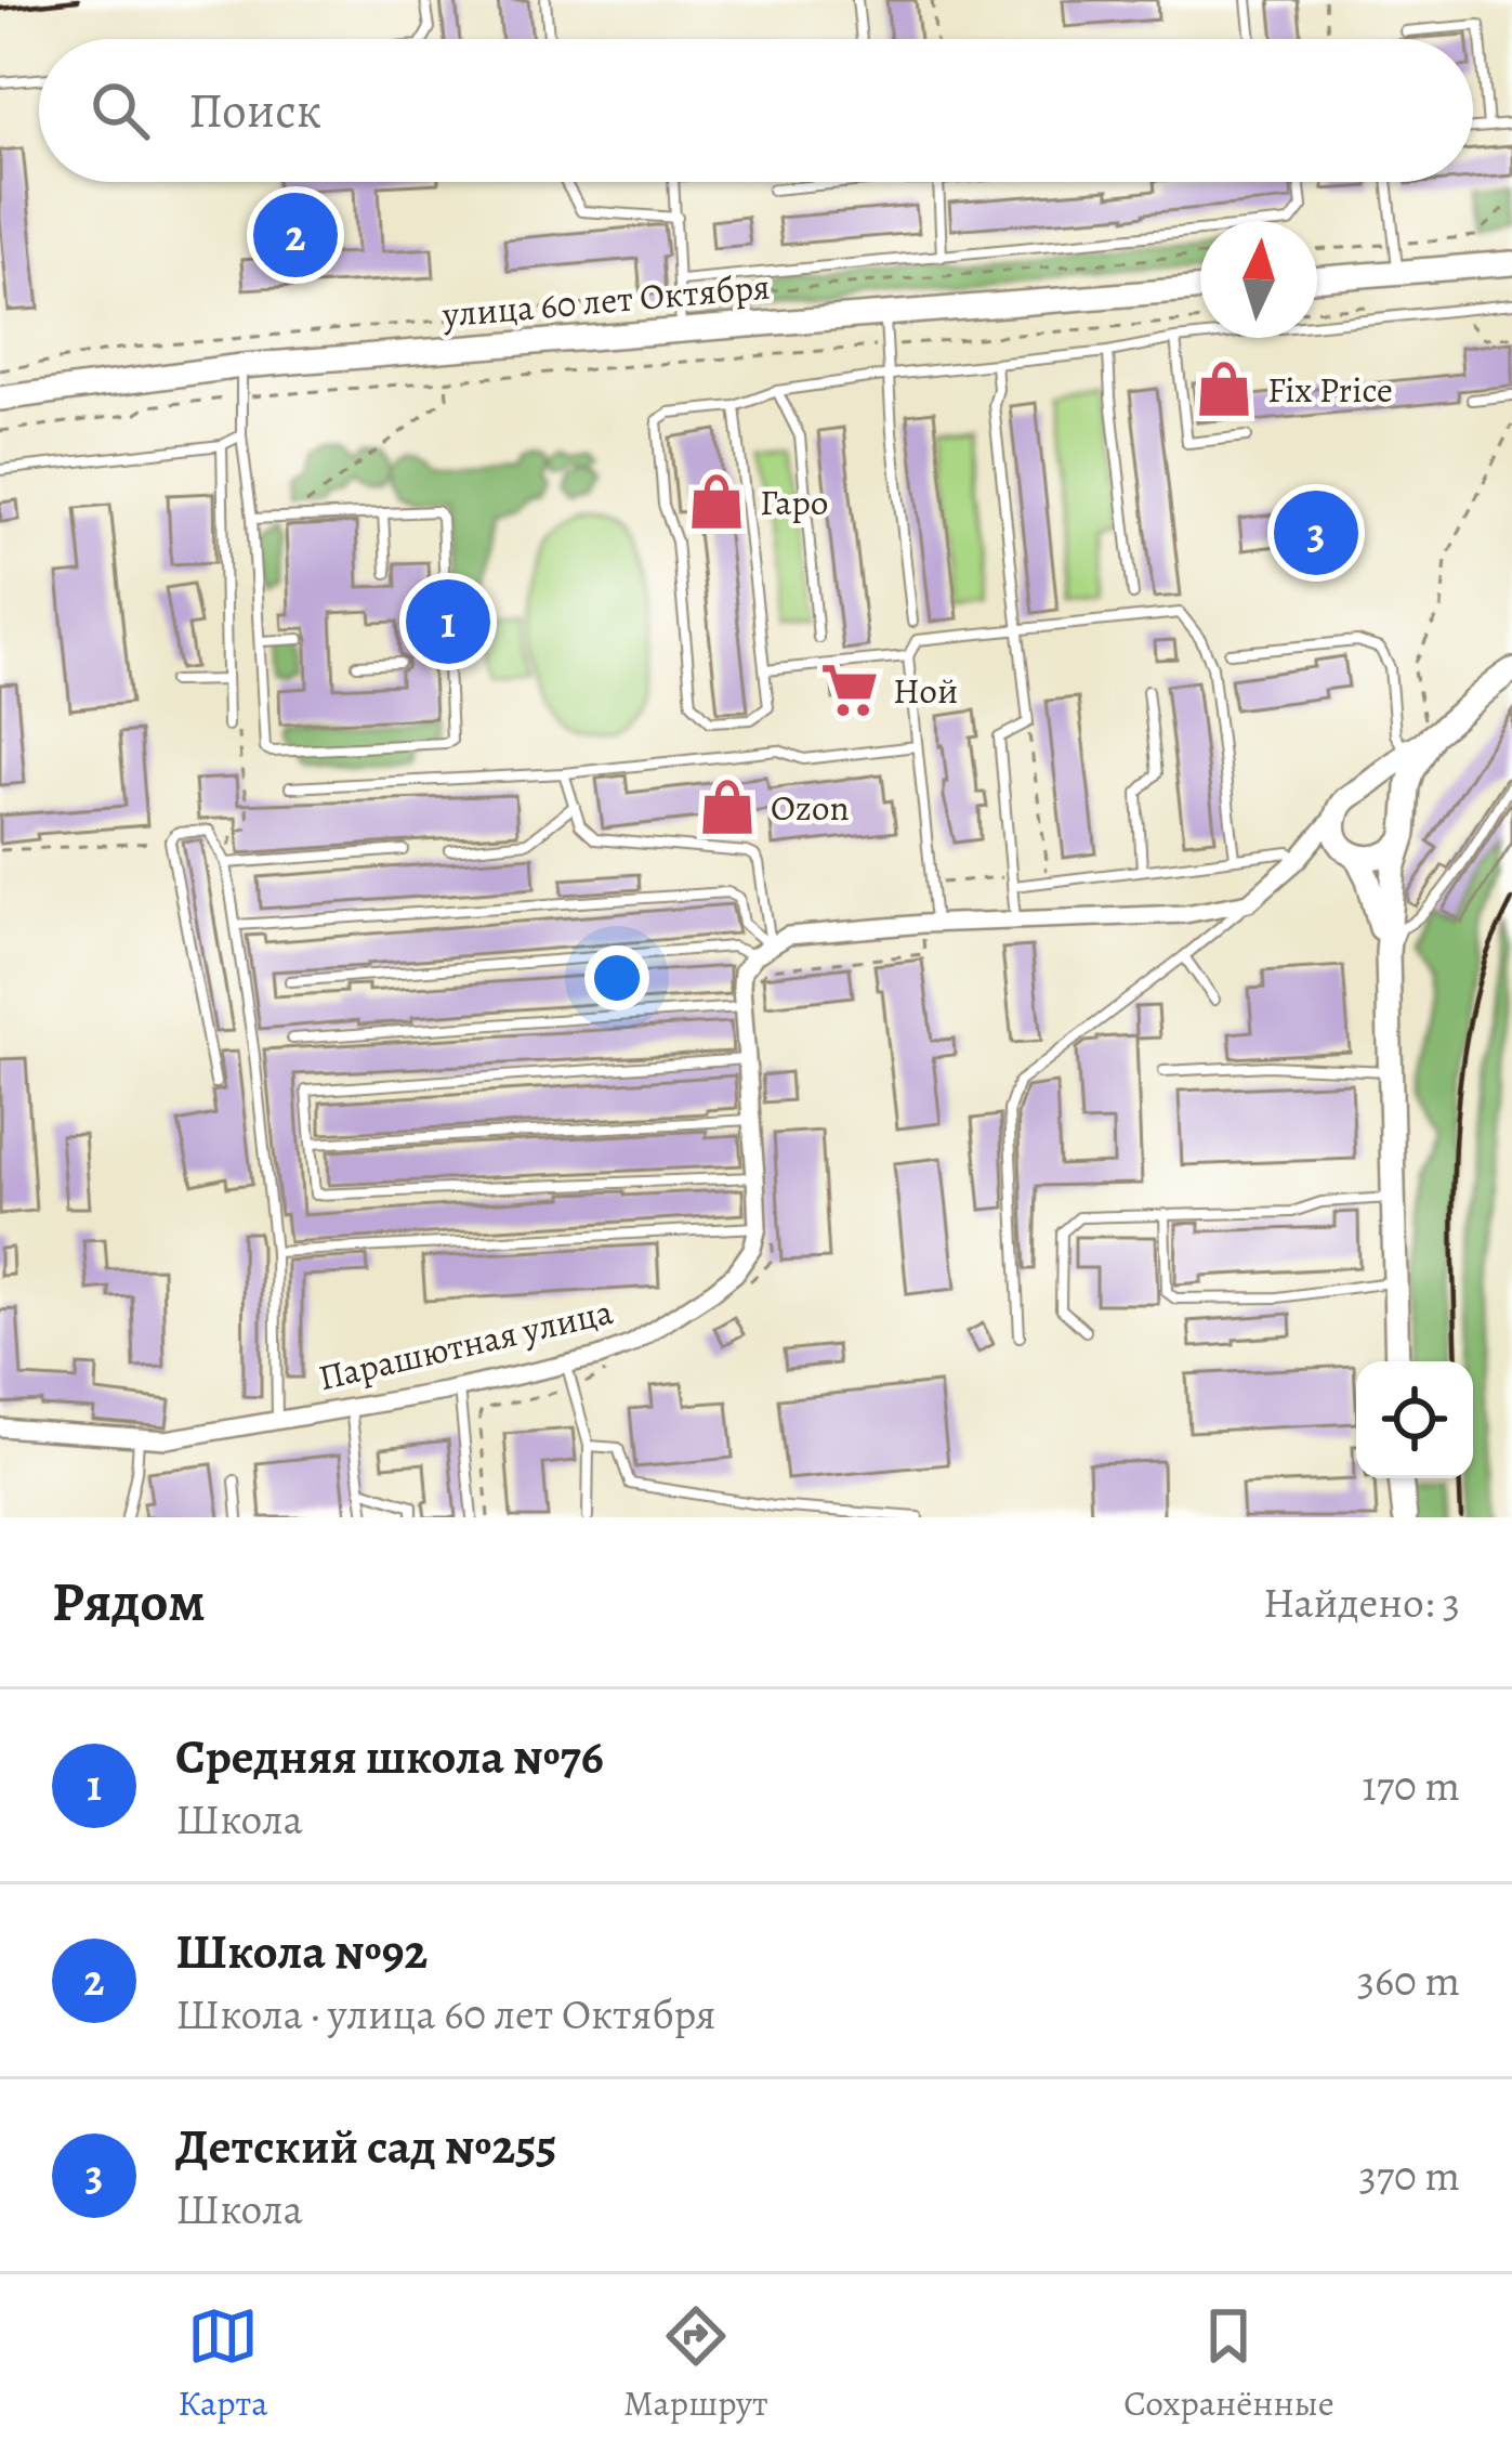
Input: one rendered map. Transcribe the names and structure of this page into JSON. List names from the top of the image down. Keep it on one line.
{"streets":{"main road":["улица 60 лет Октября"],"street":["Парашютная улица"]},"places":{"shop":["Fix Price","Гаро","Ozon"],"supermarket":["Ной"]},"north":"top","page":{"search":"Поиск","pins":["2","3","1"],"heading":["Рядом","Найдено: 3"],"list":[{"mark":"1","name":"Средняя школа №76","note":"Школа","value":"170 m"},{"mark":"2","name":"Школа №92","note":"Школа · улица 60 лет Октября","value":"360 m"},{"mark":"3","name":"Детский сад №255","note":"Школа","value":"370 m"}],"nav":["Карта","Маршрут","Сохранённые"]}}
